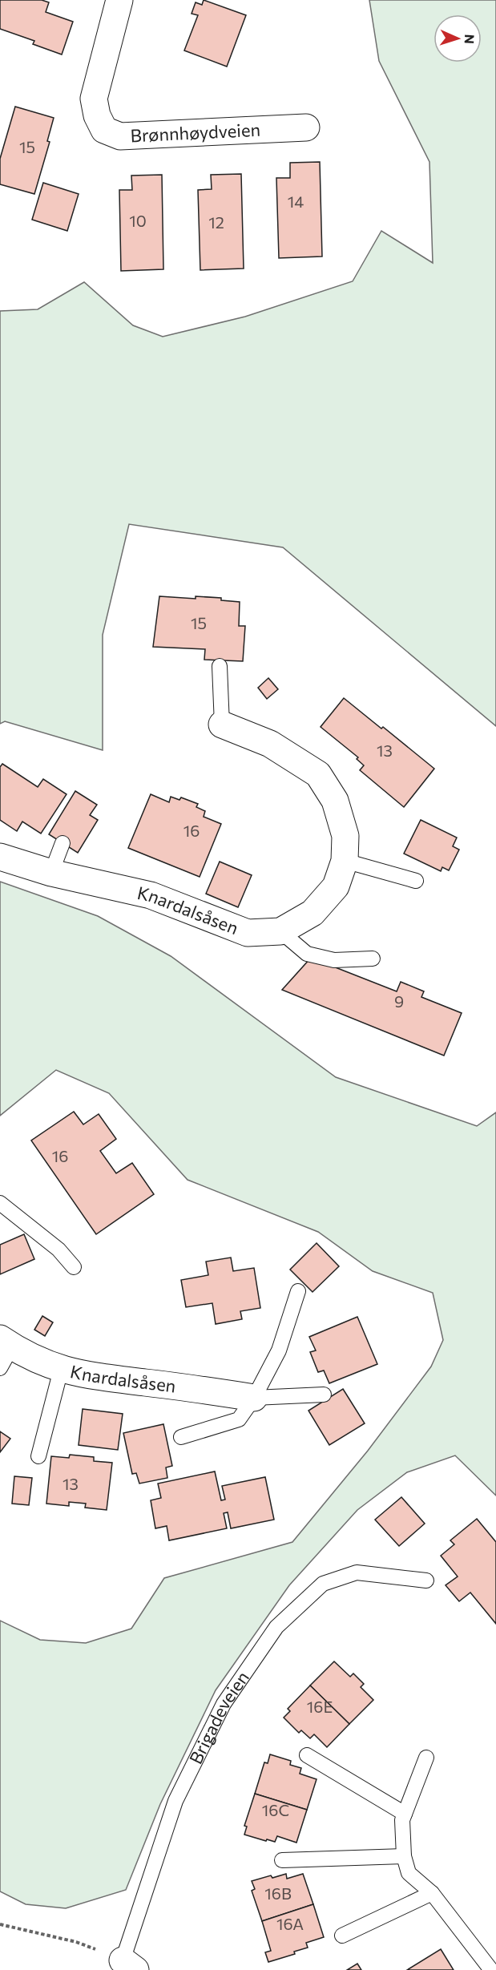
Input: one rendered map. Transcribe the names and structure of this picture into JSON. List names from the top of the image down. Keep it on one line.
{"streets":{"street":["Brønnhøydveien","Knardalsåsen"],"lane":["Brigadeveien"]},"house_numbers":["15","14","10","12","15","13","16","9","16","13","16E","16C","16B","16A"],"north":"right"}
